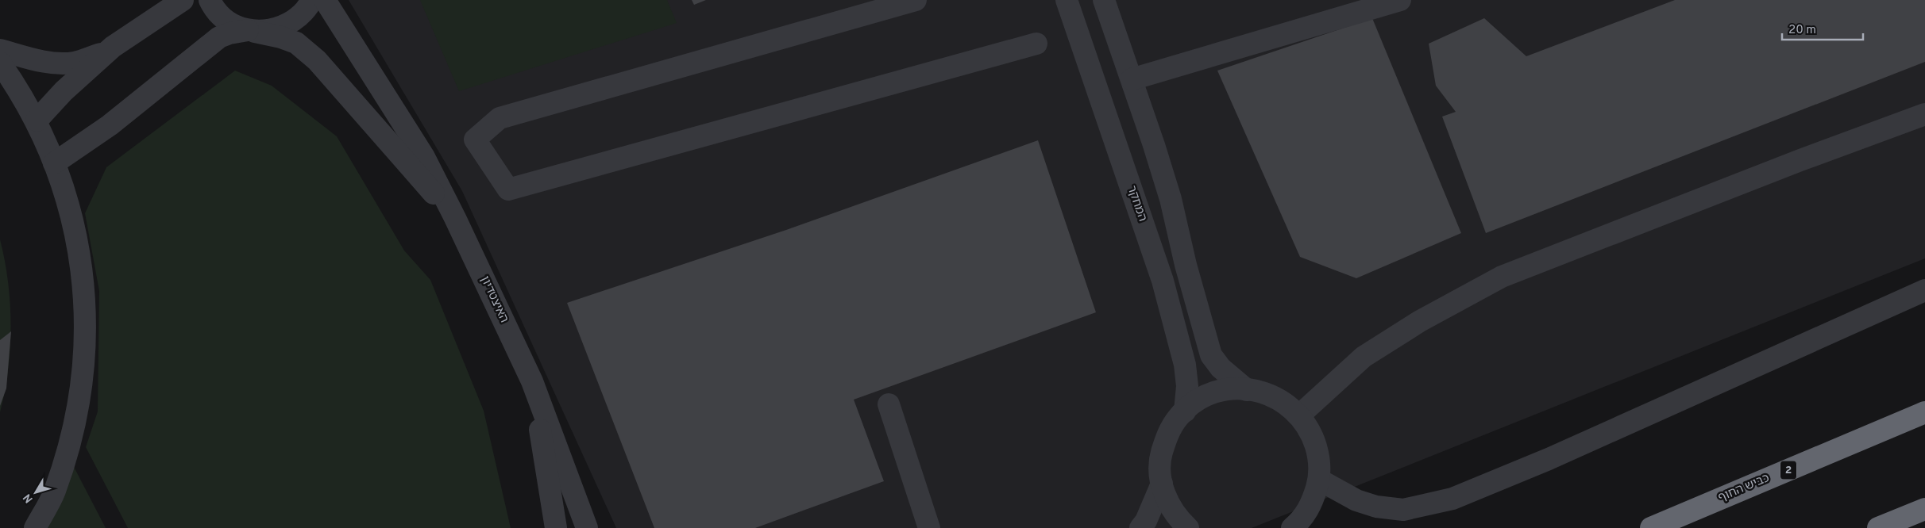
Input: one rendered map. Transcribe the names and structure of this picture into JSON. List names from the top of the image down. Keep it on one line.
{"streets":{"highway":["2","כביש החוף"],"street":["המחקר","האיצטדיון"]},"scale_bar":"20 m","north":"bottom left"}
